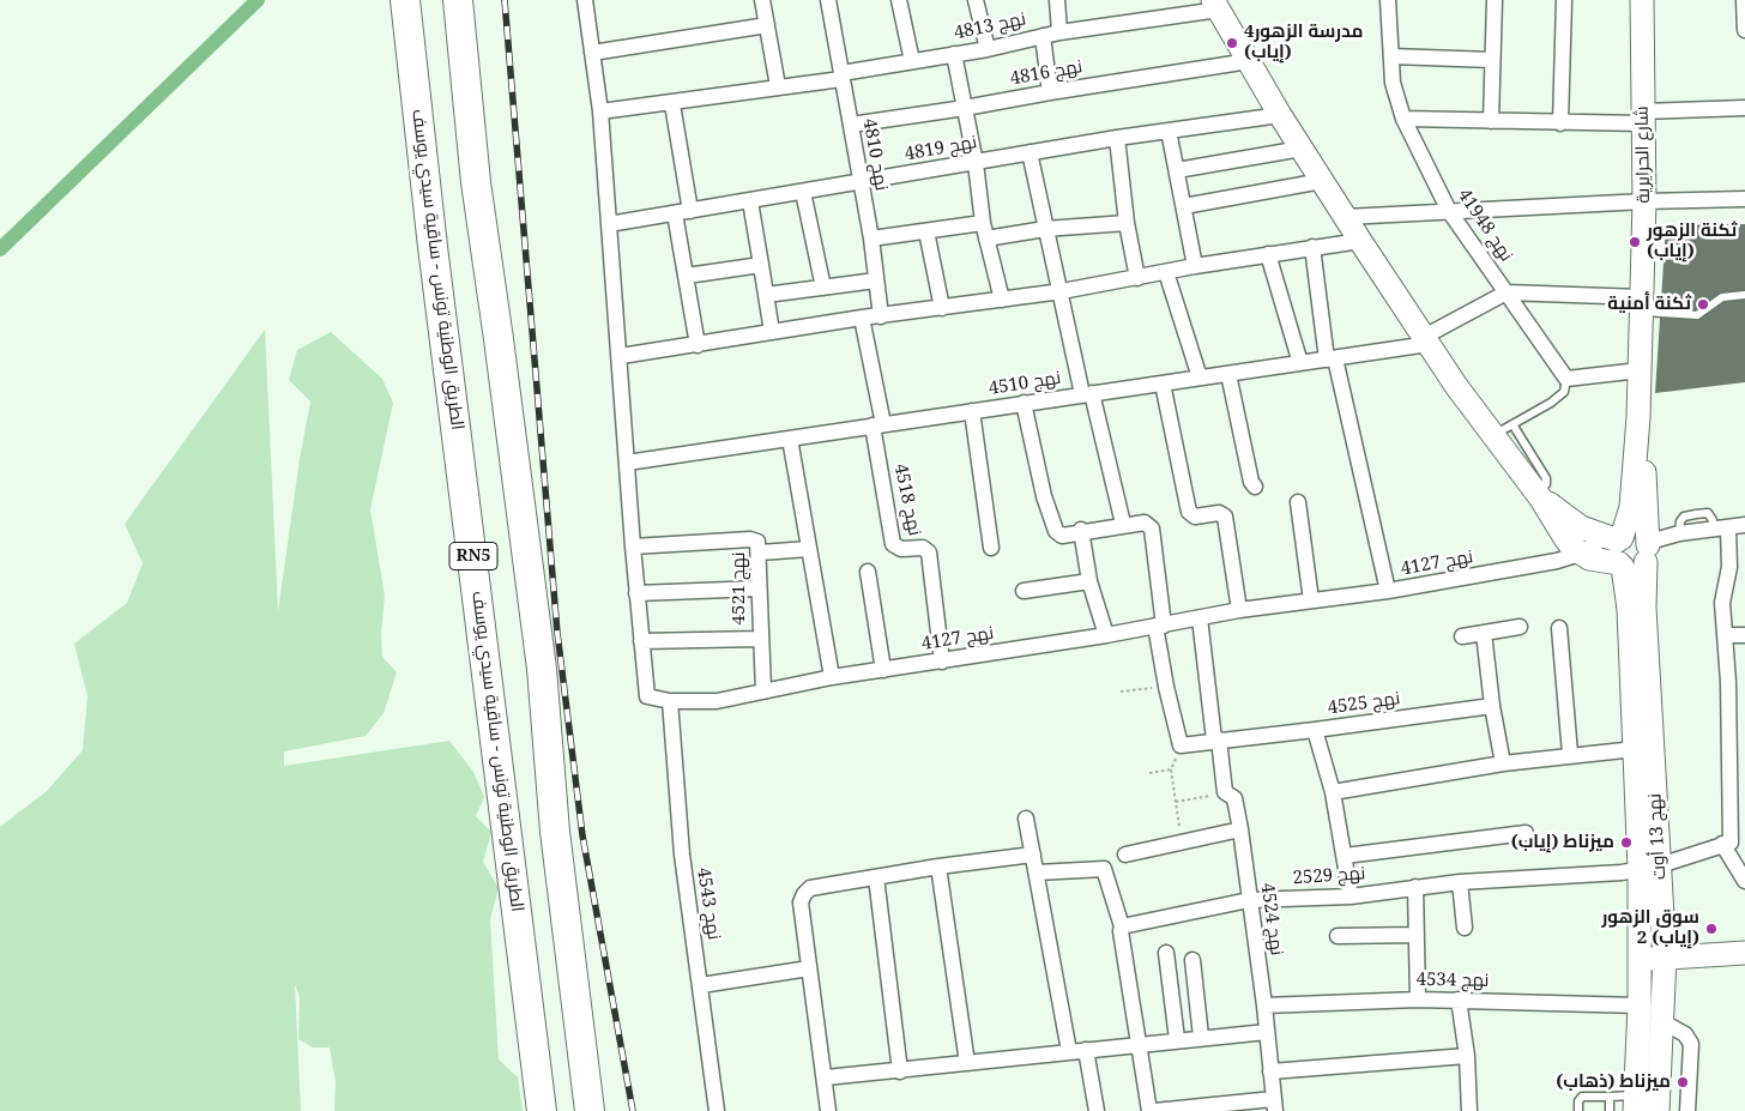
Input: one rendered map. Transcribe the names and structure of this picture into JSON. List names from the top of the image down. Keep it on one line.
{"streets":{"highway":["الطريق الوطنية تونس - ساقية سيدي يوسف","RN5"],"main road":["شارع الحرايرية","نهج 13 أوت"],"street":["نهج 4813","نهج 4816","نهج 4819","نهج 4810","نهج 41948","نهج 4510","نهج 4518","نهج 4127","نهج 4521","نهج 4525","نهج 2529","نهج 4543","نهج 4524","نهج 4534"]},"crossings":[["نهج 4813","نهج 4810"],["نهج 4813","نهج 4127"],["نهج 4816","نهج 4810"],["نهج 4819","نهج 4810"],["نهج 4819","نهج 4127"],["شارع الحرايرية","نهج 4127"],["شارع الحرايرية","نهج 13 أوت"],["نهج 41948","نهج 4510"],["نهج 4510","نهج 4518"],["نهج 4510","نهج 4127"],["نهج 4518","نهج 4127"],["نهج 4127","نهج 4521"],["نهج 4127","نهج 13 أوت"],["نهج 4127","نهج 4543"],["نهج 4127","نهج 4524"],["نهج 4525","نهج 4524"],["نهج 13 أوت","نهج 2529"],["نهج 13 أوت","نهج 4534"],["نهج 2529","نهج 4524"],["نهج 4524","نهج 4534"]],"places":["مدرسة الزهور4 (إياب)","ثكنة الزهور (إياب)","ثكنة أمنية","ميزناط (إياب)","سوق الزهور 2 (إياب)","ميزناط (ذهاب)"]}
